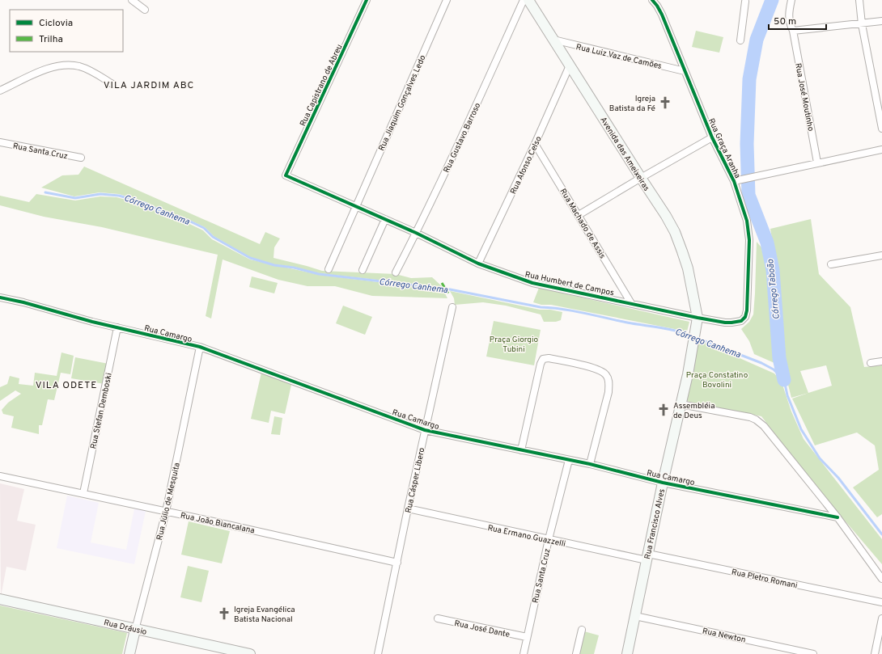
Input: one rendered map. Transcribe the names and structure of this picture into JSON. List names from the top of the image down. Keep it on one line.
{"streets":{"street":["Rua Luiz Vaz de Camões","Rua Capistrano de Abreu","Rua José Moutinho","Rua Jiaquim Gonçalves Ledo","Rua Gustavo Barroso","Rua Graça Aranha","Rua Santa Cruz","Avenida das Ameixeiras","Rua Afonso Celso","Rua Machado de Assis","Rua Humbert de Campos","Rua Camargo","Rua Stefan Demboski","Rua Cásper Libero","Rua Júlio de Mesquita","Rua João Biancalana","Rua Francisco Alves","Rua Ermano Guazzelli","Rua Pletro Romani","Rua Dráusio","Rua José Dante","Rua Newton"]},"crossings":[["Rua Luiz Vaz de Camões","Rua Graça Aranha"],["Rua Luiz Vaz de Camões","Avenida das Ameixeiras"],["Rua Capistrano de Abreu","Rua Humbert de Campos"],["Rua Jiaquim Gonçalves Ledo","Rua Humbert de Campos"],["Rua Gustavo Barroso","Rua Humbert de Campos"],["Rua Graça Aranha","Rua Humbert de Campos"],["Rua Santa Cruz","Rua Camargo"],["Rua Santa Cruz","Rua Ermano Guazzelli"],["Rua Santa Cruz","Rua José Dante"],["Avenida das Ameixeiras","Rua Afonso Celso"],["Avenida das Ameixeiras","Rua Humbert de Campos"],["Avenida das Ameixeiras","Rua Francisco Alves"],["Rua Afonso Celso","Rua Machado de Assis"],["Rua Afonso Celso","Rua Humbert de Campos"],["Rua Machado de Assis","Rua Humbert de Campos"],["Rua Humbert de Campos","Rua Francisco Alves"],["Rua Camargo","Rua Stefan Demboski"],["Rua Camargo","Rua Cásper Libero"],["Rua Camargo","Rua Júlio de Mesquita"],["Rua Camargo","Rua Francisco Alves"],["Rua Stefan Demboski","Rua João Biancalana"],["Rua Cásper Libero","Rua João Biancalana"],["Rua Cásper Libero","Rua Ermano Guazzelli"],["Rua Júlio de Mesquita","Rua João Biancalana"],["Rua Júlio de Mesquita","Rua Dráusio"],["Rua Francisco Alves","Rua Ermano Guazzelli"],["Rua Francisco Alves","Rua Pletro Romani"],["Rua Francisco Alves","Rua Newton"],["Rua Ermano Guazzelli","Rua Pletro Romani"]],"districts":["VILA JARDIM ABC","VILA ODETE"],"water":["Córrego Canhema","Córrego Taboão"],"parks":["Praça Giorgio Tubini","Praça Constatino Bovolini"],"places":{"church":["Igreja Batista da Fé","Assembléia de Deus","Igreja Evangélica Batista Nacional"]},"legend":["Ciclovia","Trilha"],"scale_bar":"50 m"}
